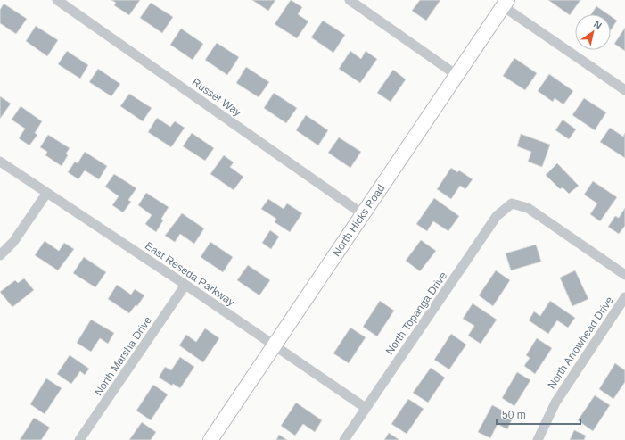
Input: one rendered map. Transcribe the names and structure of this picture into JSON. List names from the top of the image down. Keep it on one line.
{"streets":{"main road":["North Hicks Road"],"street":["Russet Way","East Reseda Parkway","North Topanga Drive","North Arrowhead Drive","North Marsha Drive"]},"crossings":[["Russet Way","North Hicks Road"],["North Hicks Road","East Reseda Parkway"],["East Reseda Parkway","North Topanga Drive"],["East Reseda Parkway","North Marsha Drive"]],"scale_bar":"50 m","north":"top right"}
